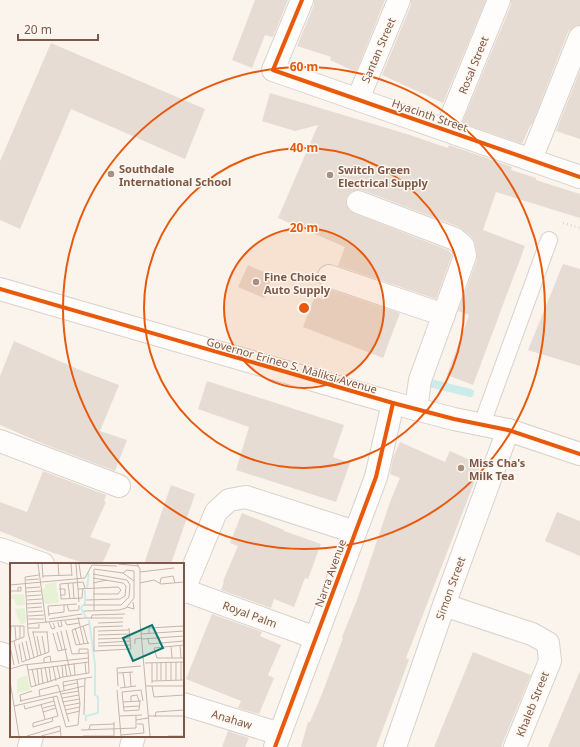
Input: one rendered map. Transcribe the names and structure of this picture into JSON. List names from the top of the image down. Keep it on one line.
{"streets":{"street":["Santan Street","Rosal Street","Hyacinth Street","Governor Erineo S. Maliksi Avenue","Narra Avenue","Simon Street","Royal Palm","Khaleb Street","Anahaw"]},"crossings":[["Santan Street","Hyacinth Street"],["Rosal Street","Hyacinth Street"],["Governor Erineo S. Maliksi Avenue","Narra Avenue"],["Governor Erineo S. Maliksi Avenue","Simon Street"],["Narra Avenue","Royal Palm"],["Narra Avenue","Anahaw"],["Simon Street","Khaleb Street"]],"places":["Southdale International School","Switch Green Electrical Supply","Fine Choice Auto Supply","Miss Cha's Milk Tea"],"scale_bar":"20 m","rings":["60 m","40 m","20 m"]}
